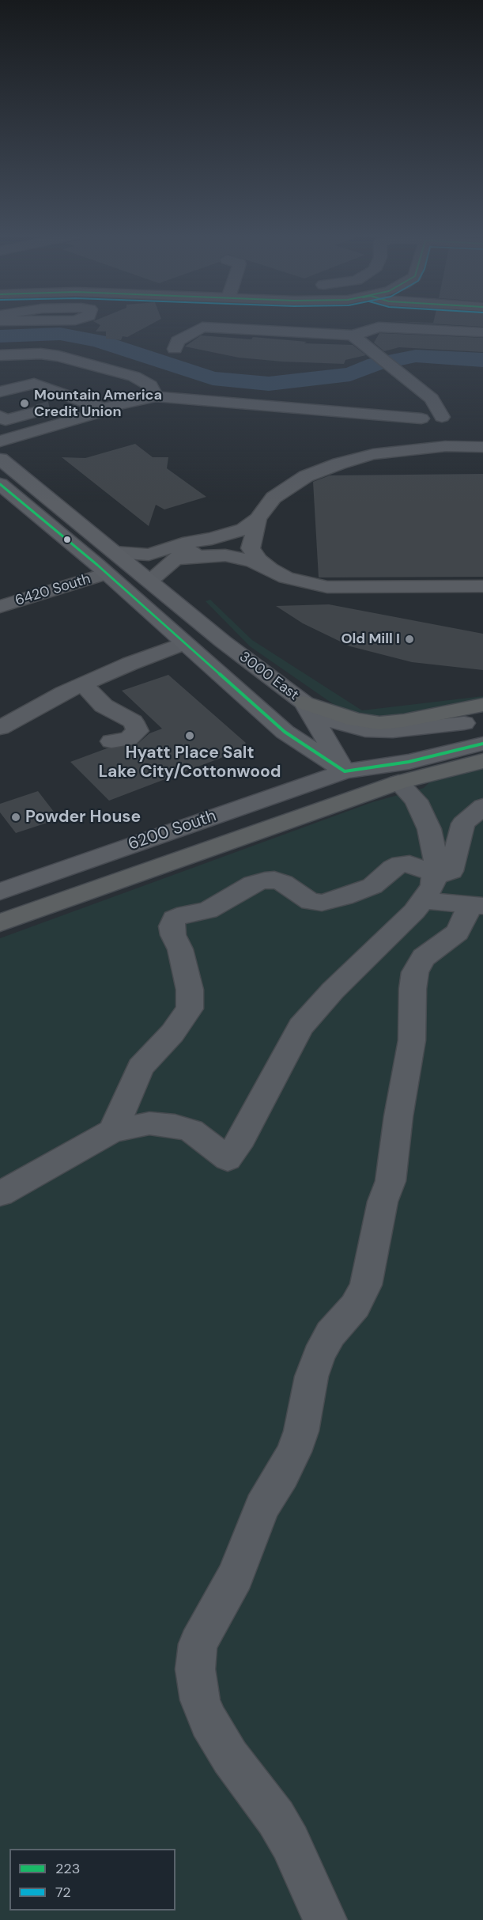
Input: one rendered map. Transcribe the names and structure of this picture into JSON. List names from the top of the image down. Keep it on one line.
{"streets":{"main road":["3000 East","6200 South"],"street":["6420 South"]},"crossings":[["6420 South","3000 East"],["3000 East","6200 South"]],"places":["Mountain America Credit Union","Old Mill I","Hyatt Place Salt Lake City/Cottonwood","Powder House"],"lines":["transit line 223"],"legend":["223","72"]}
